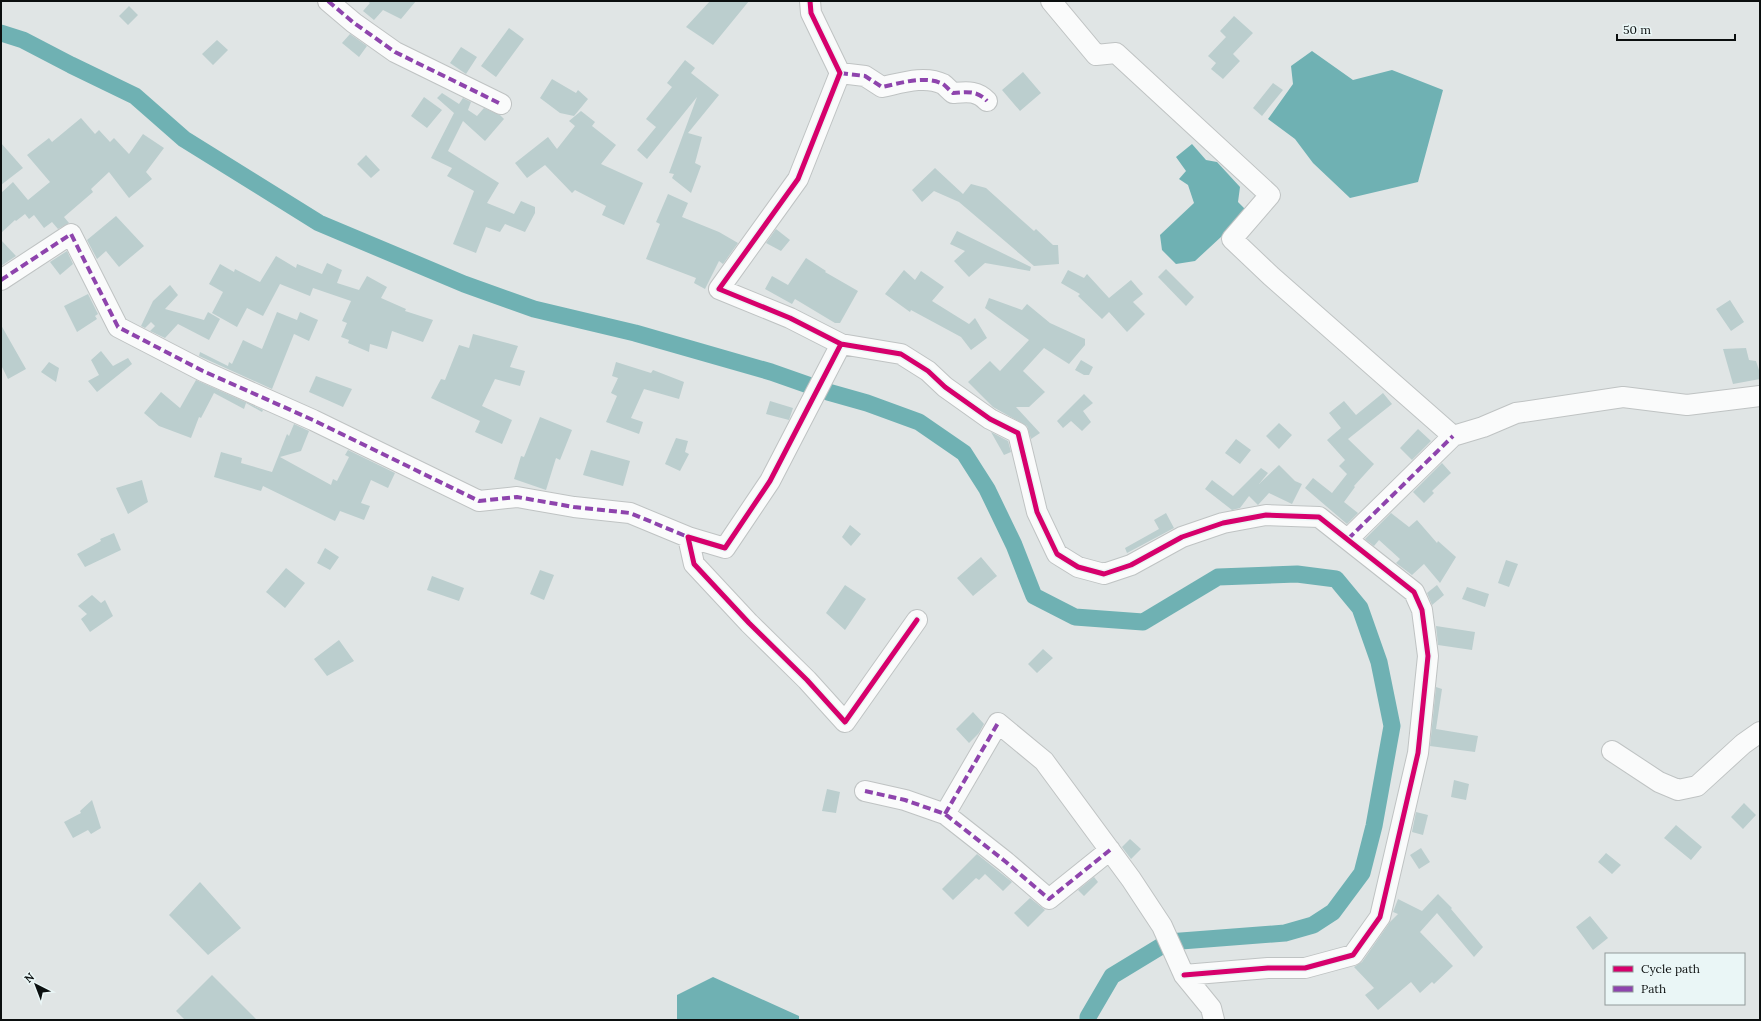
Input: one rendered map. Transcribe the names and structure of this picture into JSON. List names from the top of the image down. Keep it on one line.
{"legend":["Cycle path","Path"],"scale_bar":"50 m","north":"top left"}
